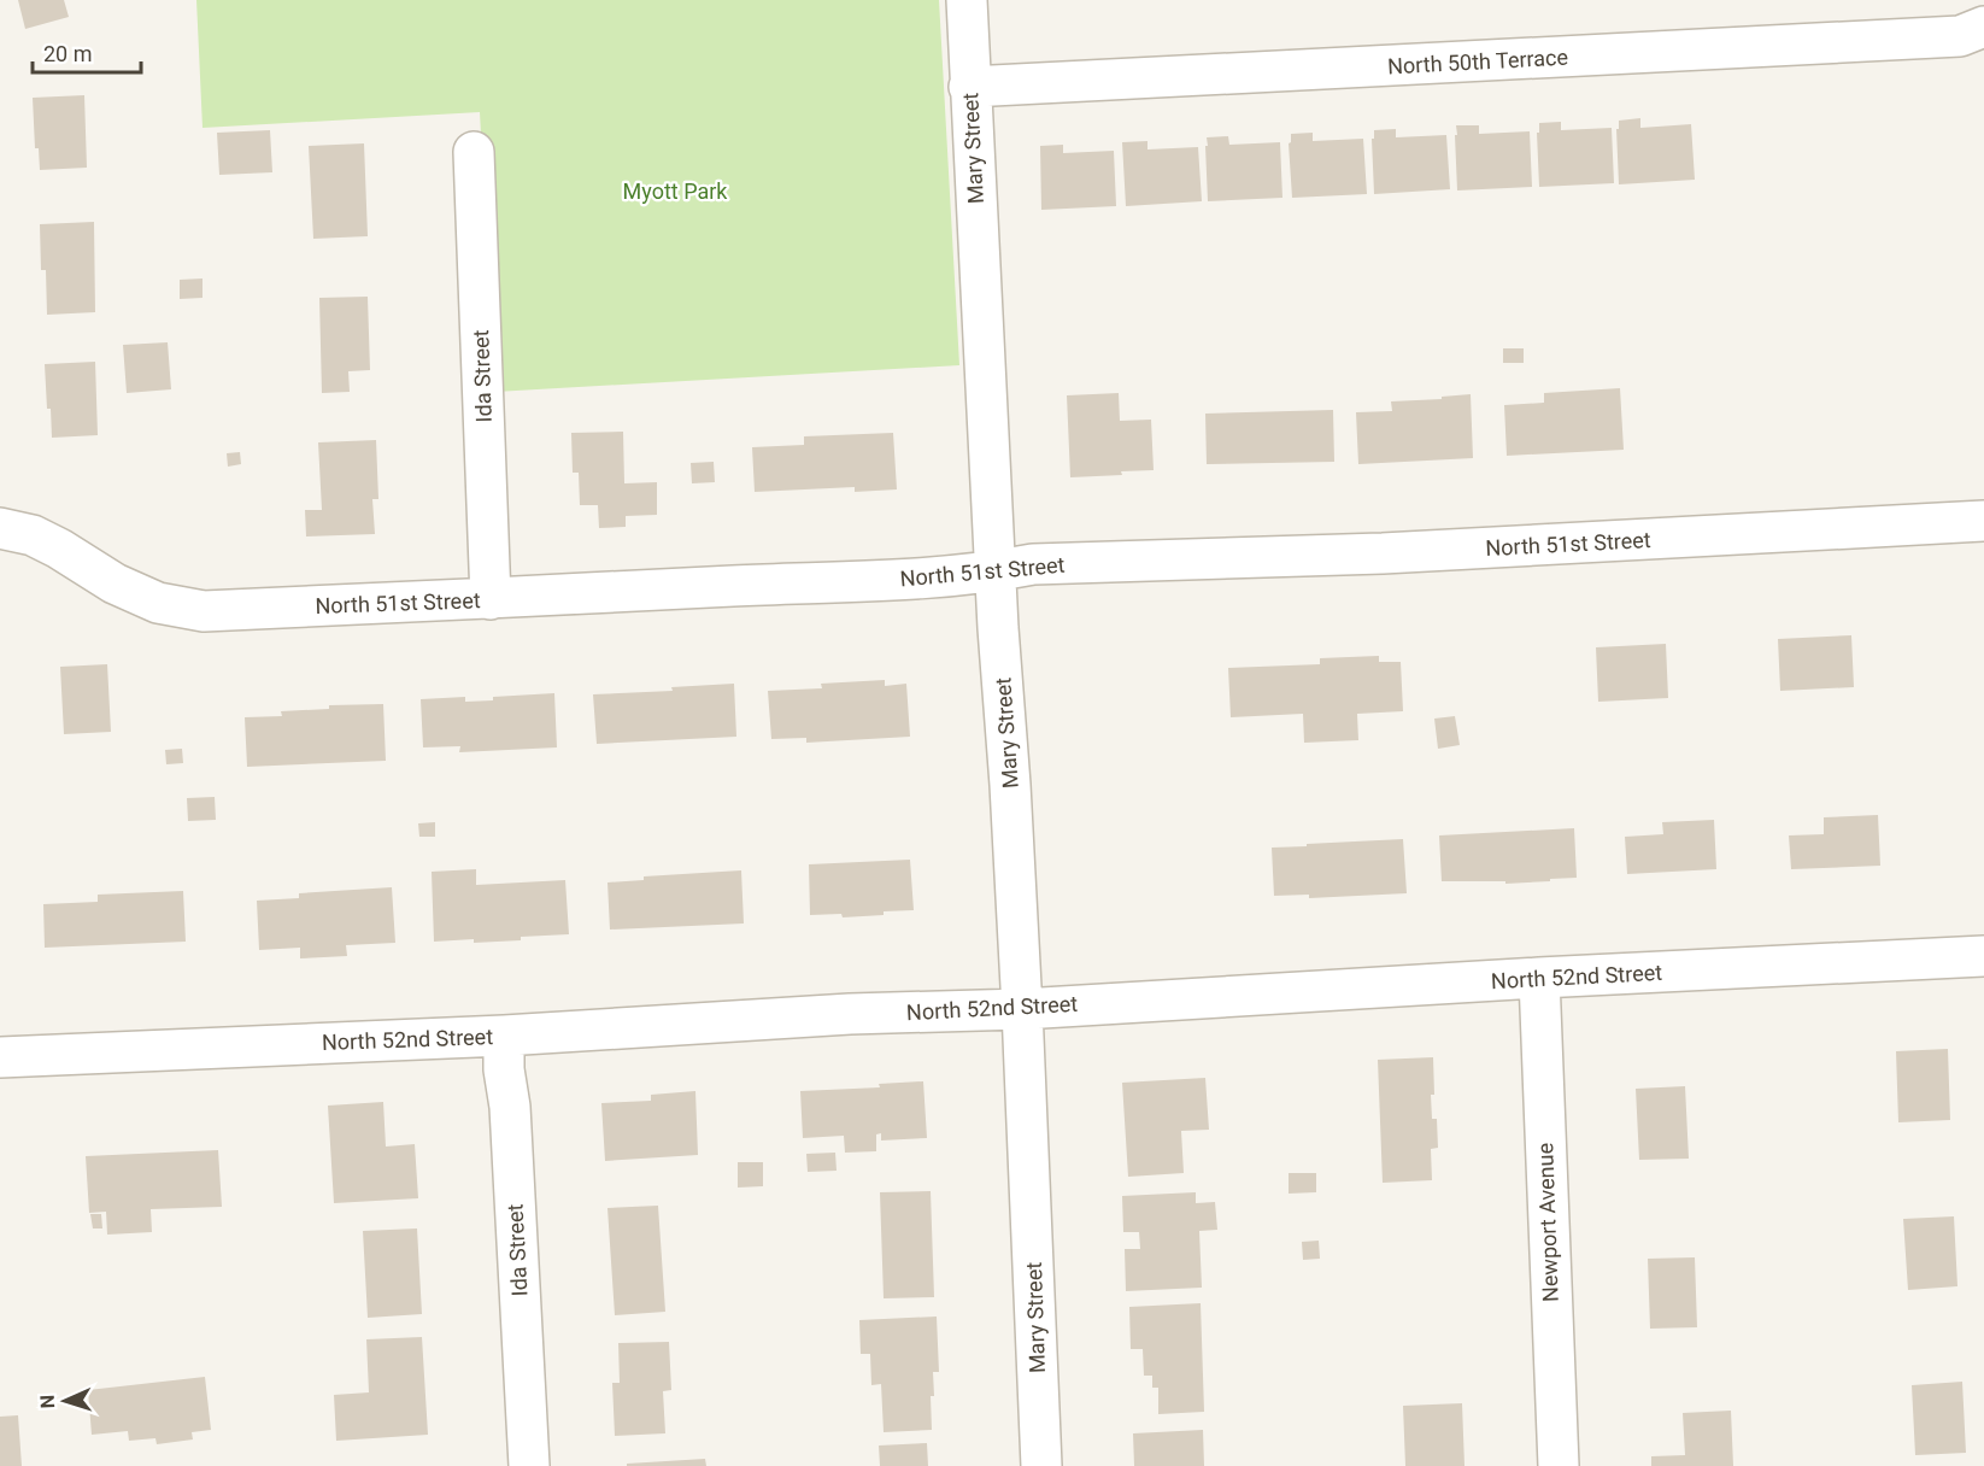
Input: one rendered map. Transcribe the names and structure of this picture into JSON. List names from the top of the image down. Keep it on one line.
{"streets":{"street":["North 50th Terrace","Mary Street","Ida Street","North 51st Street","North 52nd Street","Newport Avenue"]},"crossings":[["North 50th Terrace","Mary Street"],["Mary Street","North 51st Street"],["Mary Street","North 52nd Street"],["Ida Street","North 51st Street"],["Ida Street","North 52nd Street"],["North 52nd Street","Newport Avenue"]],"parks":["Myott Park"],"scale_bar":"20 m","north":"left"}
